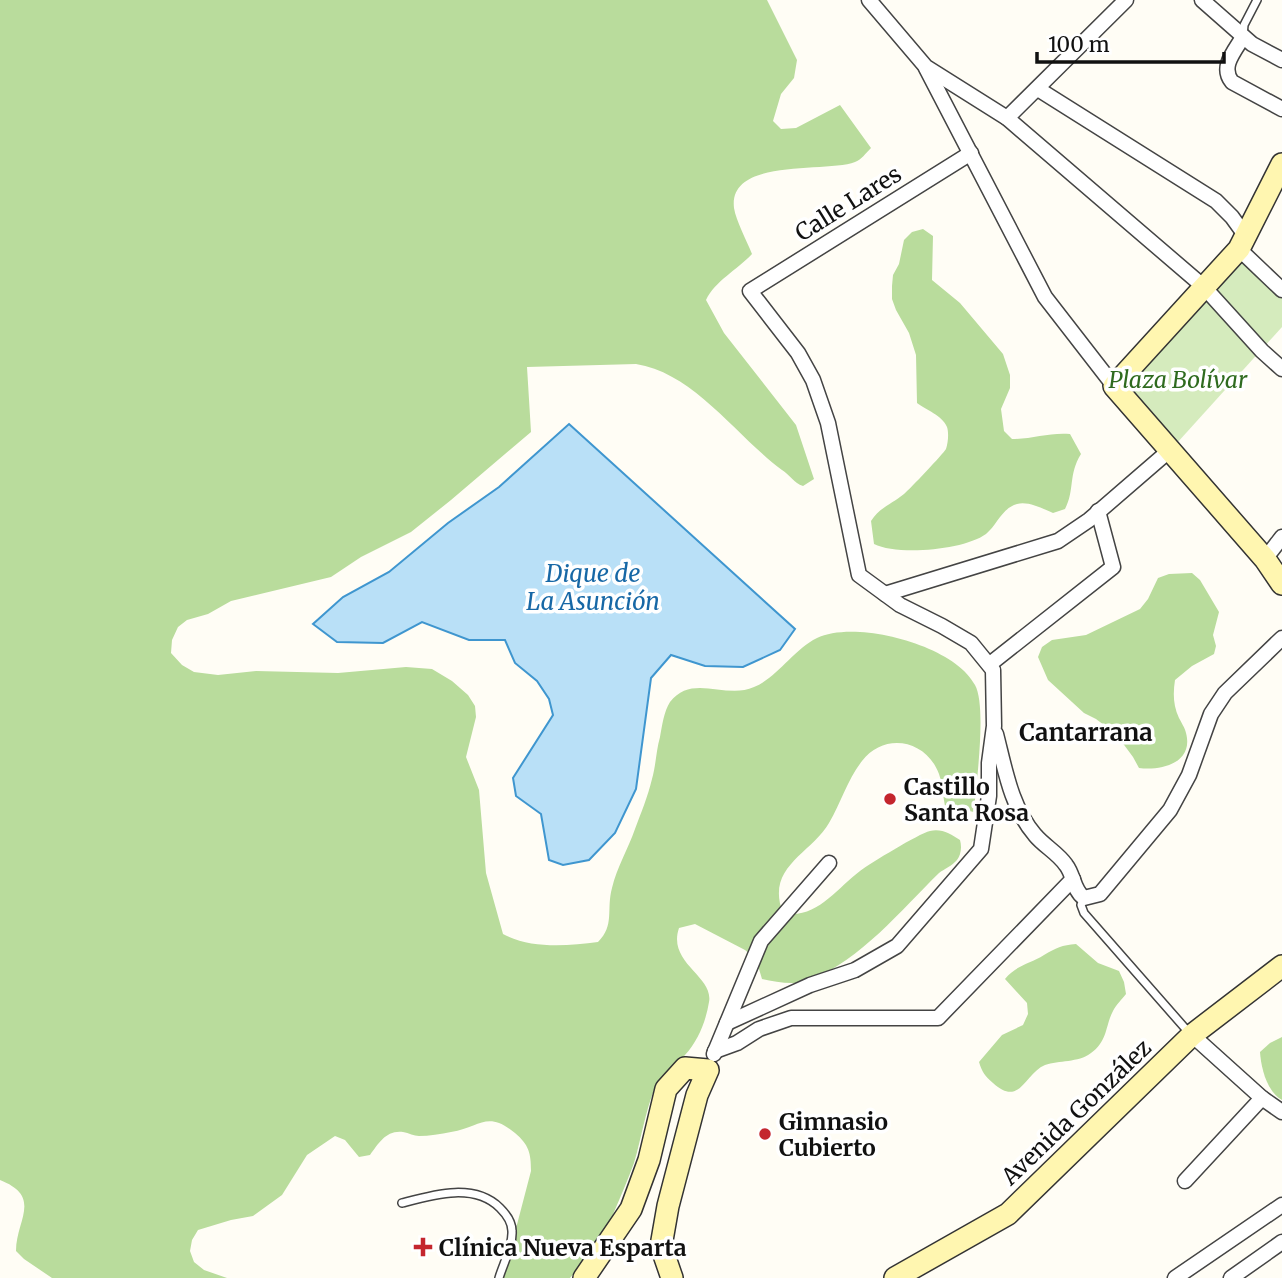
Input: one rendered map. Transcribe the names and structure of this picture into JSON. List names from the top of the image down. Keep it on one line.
{"streets":{"street":["Calle Lares","Avenida González"]},"districts":["Cantarrana"],"water":["Dique de La Asunción"],"parks":["Plaza Bolívar"],"places":{"other":["Castillo Santa Rosa","Gimnasio Cubierto"],"health":["Clínica Nueva Esparta"]},"scale_bar":"100 m"}
